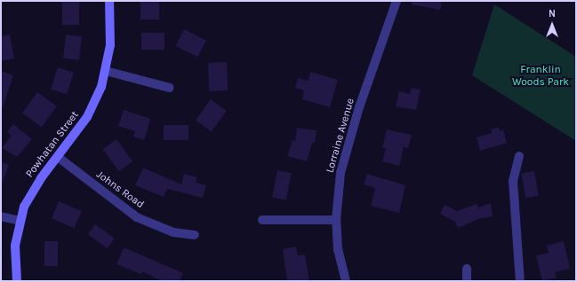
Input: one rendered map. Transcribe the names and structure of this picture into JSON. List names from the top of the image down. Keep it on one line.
{"streets":{"street":["Lorraine Avenue","Powhatan Street","Johns Road"]},"crossings":[["Powhatan Street","Johns Road"]],"parks":["Franklin Woods Park"],"north":"top"}
